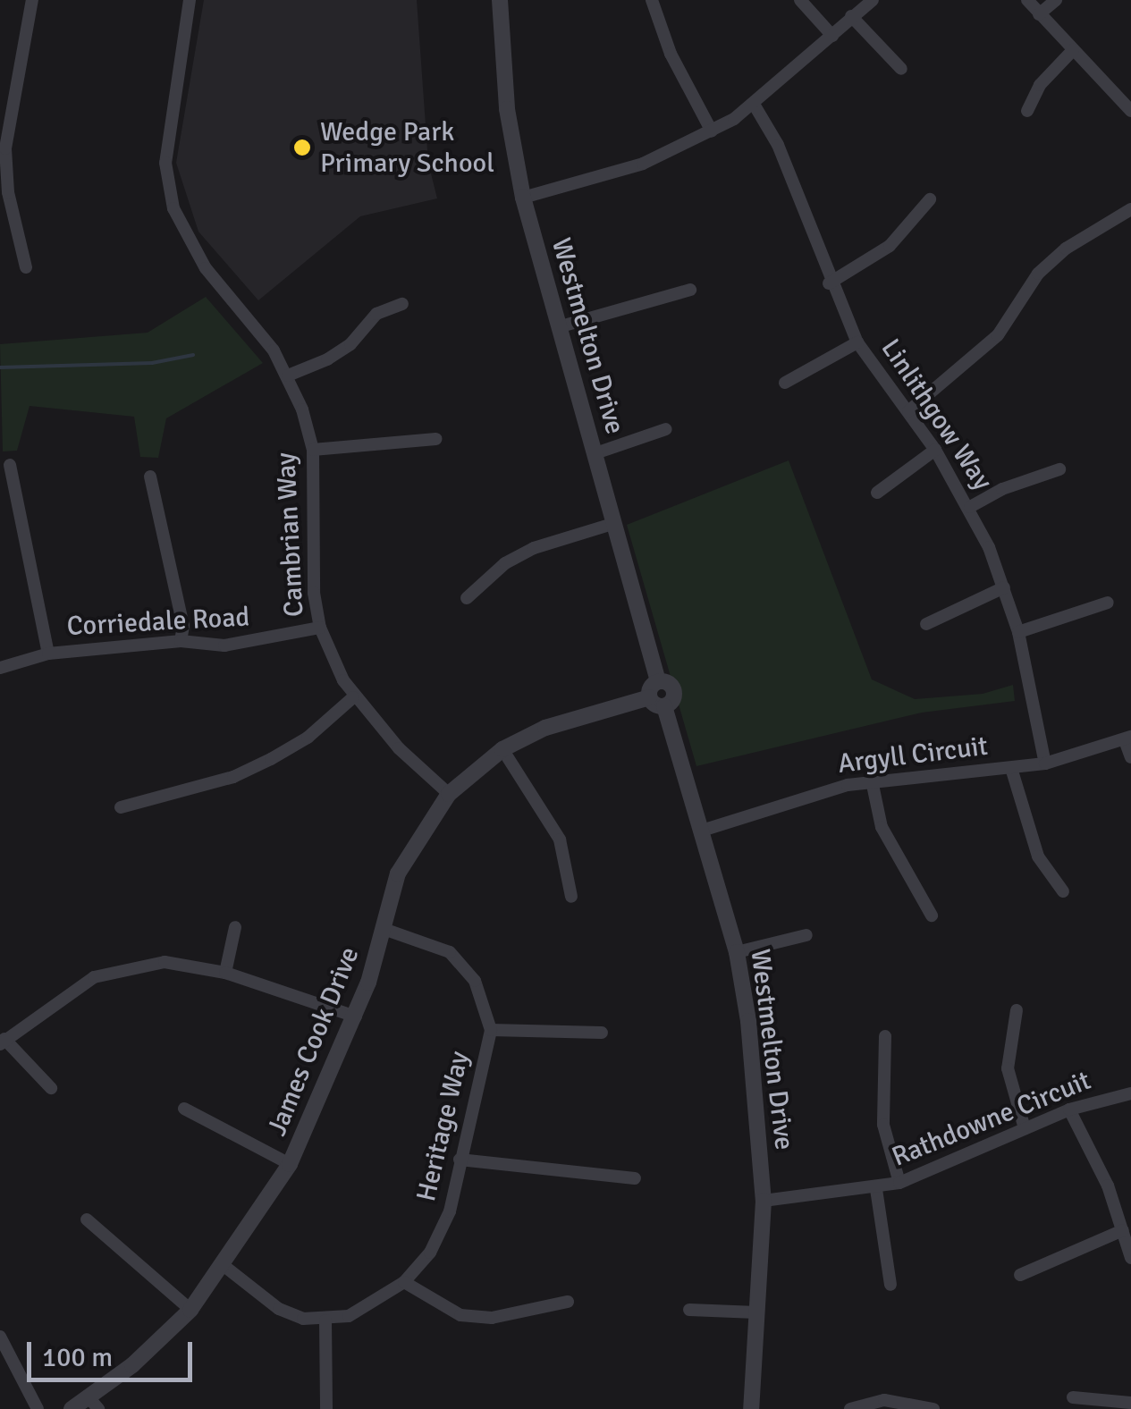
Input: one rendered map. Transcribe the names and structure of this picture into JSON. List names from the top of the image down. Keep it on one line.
{"streets":{"street":["Westmelton Drive","Linlithgow Way","Cambrian Way","Corriedale Road","Argyll Circuit","James Cook Drive","Rathdowne Circuit","Heritage Way"]},"crossings":[["Westmelton Drive","Argyll Circuit"],["Westmelton Drive","Rathdowne Circuit"],["Linlithgow Way","Argyll Circuit"],["Cambrian Way","Corriedale Road"],["Cambrian Way","James Cook Drive"],["James Cook Drive","Heritage Way"]],"places":["Wedge Park Primary School"],"scale_bar":"100 m"}
